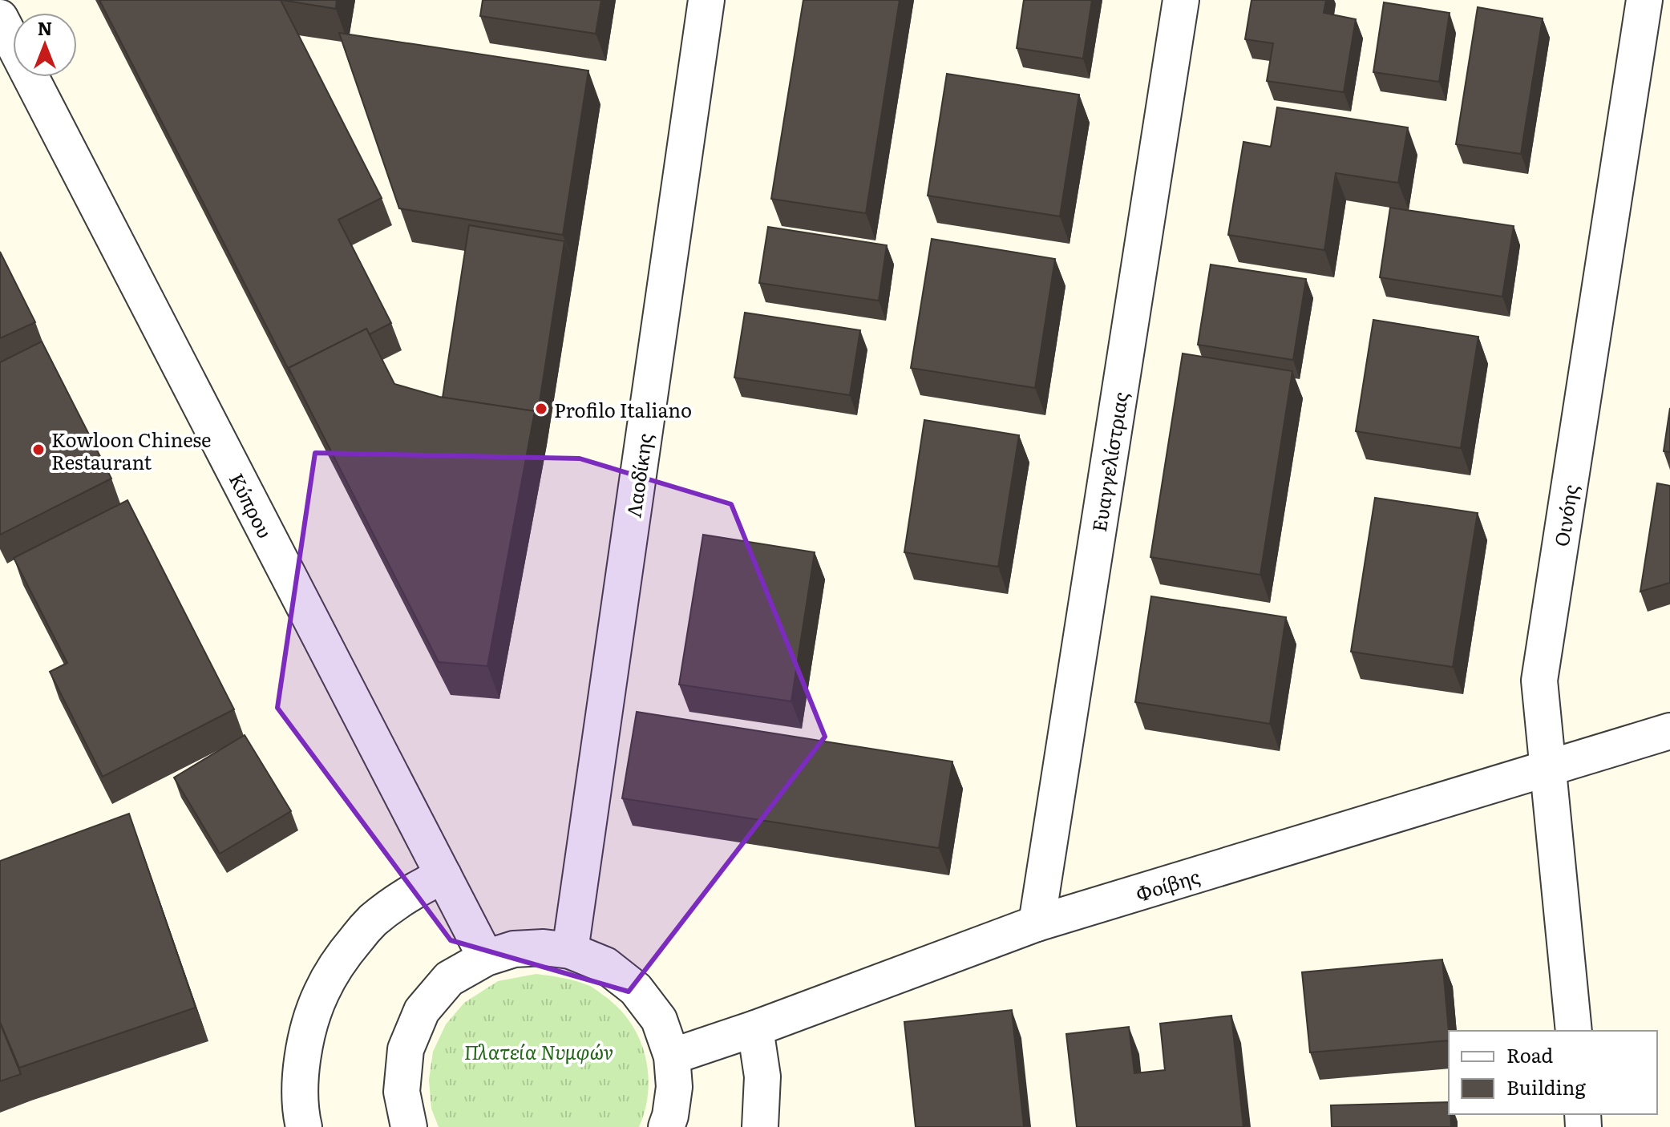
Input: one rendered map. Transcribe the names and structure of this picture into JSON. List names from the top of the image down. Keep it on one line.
{"streets":{"street":["Ευαγγελίστριας","Λαοδίκης","Κύπρου","Οινόης","Φοίβης"]},"crossings":[["Ευαγγελίστριας","Φοίβης"],["Οινόης","Φοίβης"]],"parks":["Πλατεία Νυμφών"],"places":["Profilo Italiano","Kowloon Chinese Restaurant"],"legend":["Road","Building"],"north":"top"}
